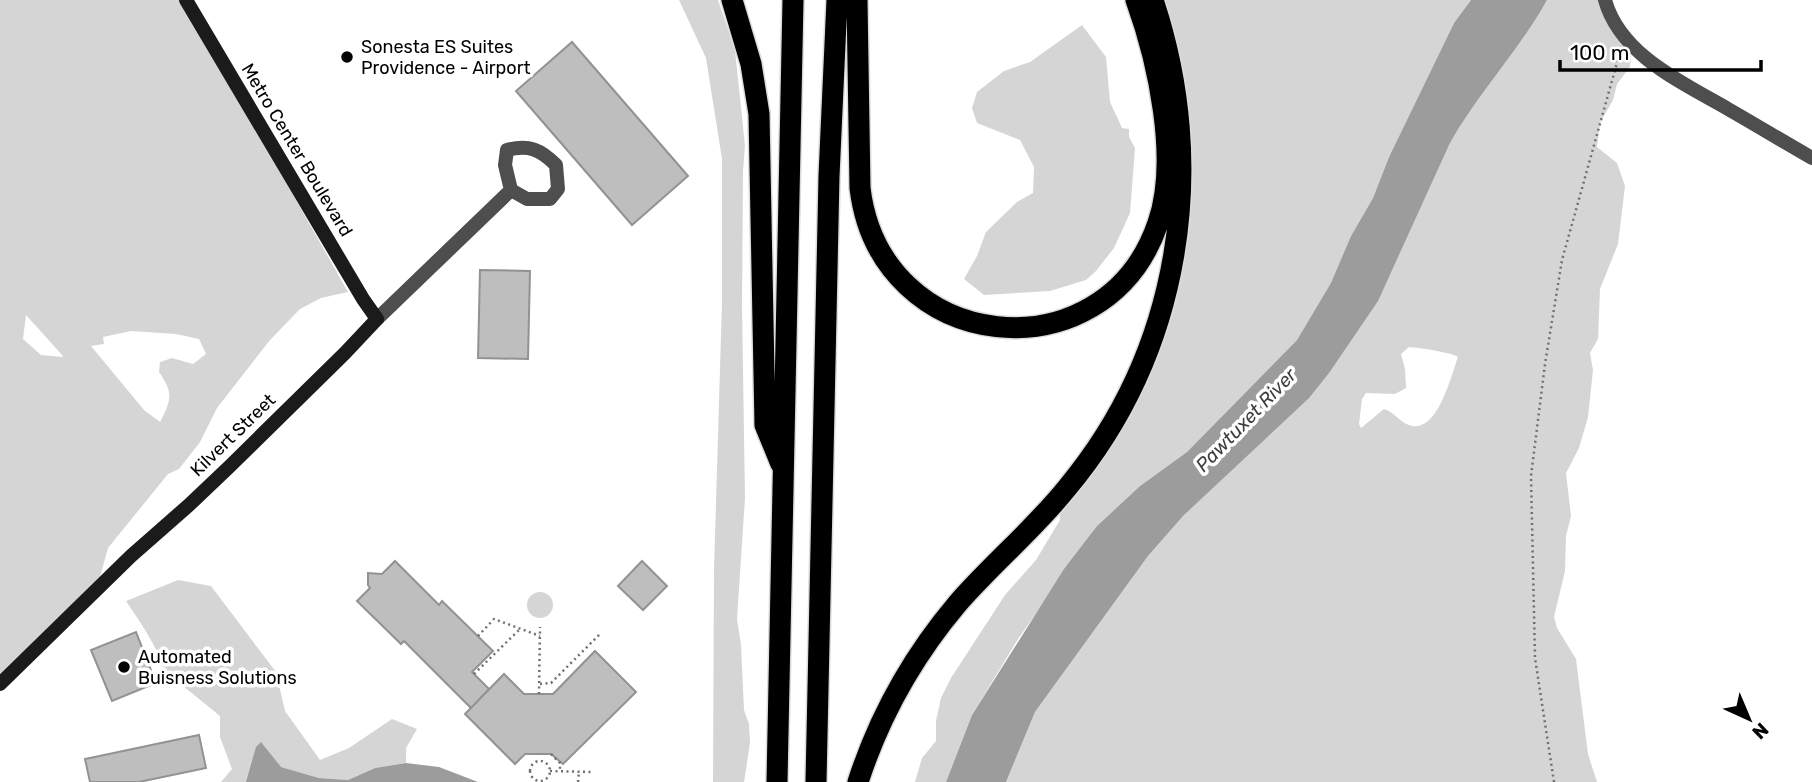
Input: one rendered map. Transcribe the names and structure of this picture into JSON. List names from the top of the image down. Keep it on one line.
{"streets":{"street":["Metro Center Boulevard","Kilvert Street"]},"crossings":[["Metro Center Boulevard","Kilvert Street"]],"water":["Pawtuxet River"],"places":["Sonesta ES Suites Providence - Airport","Automated Buisness Solutions"],"scale_bar":"100 m","north":"bottom right"}
